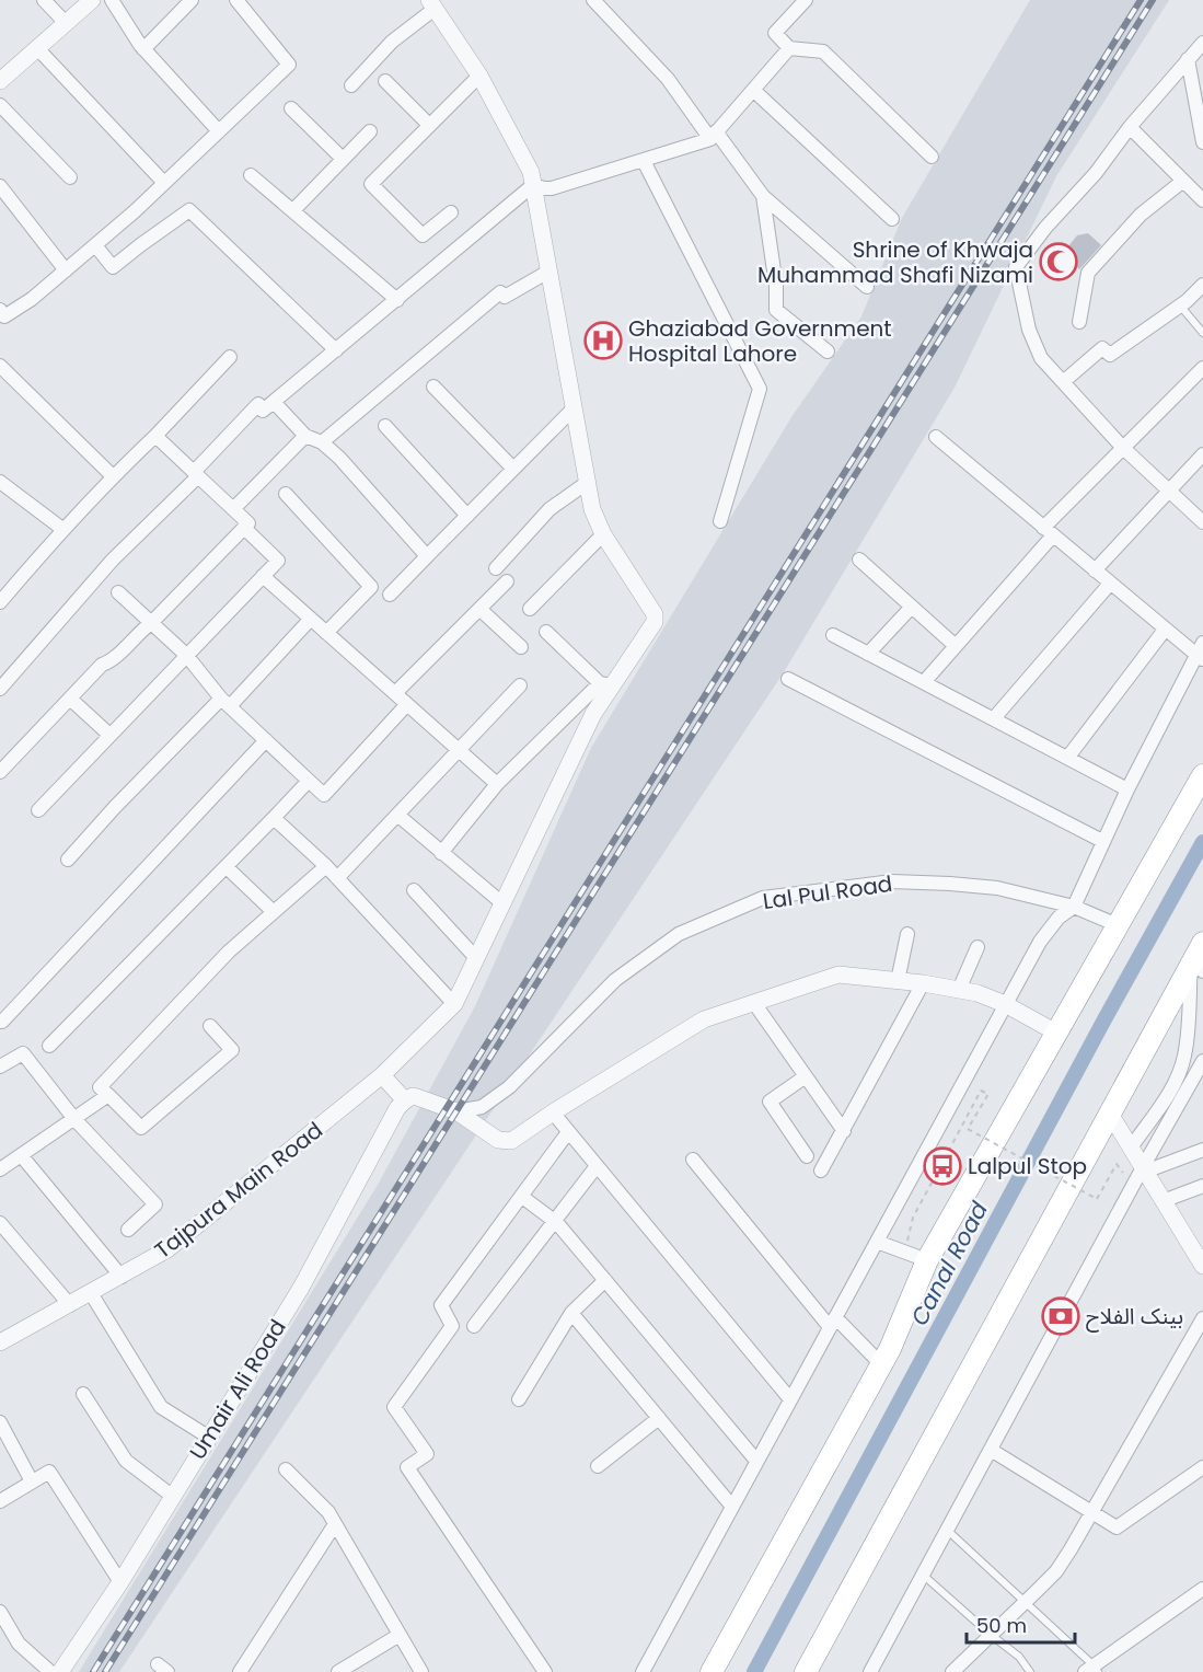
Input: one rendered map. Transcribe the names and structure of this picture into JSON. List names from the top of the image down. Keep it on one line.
{"streets":{"street":["Lal Pul Road","Tajpura Main Road","Umair Ali Road"]},"water":["Canal Road"],"places":{"mosque":["Shrine of Khwaja Muhammad Shafi Nizami"],"hospital":["Ghaziabad Government Hospital Lahore"],"bus stop":["Lalpul Stop"],"bank":["بینک الفلاح"]},"scale_bar":"50 m"}
